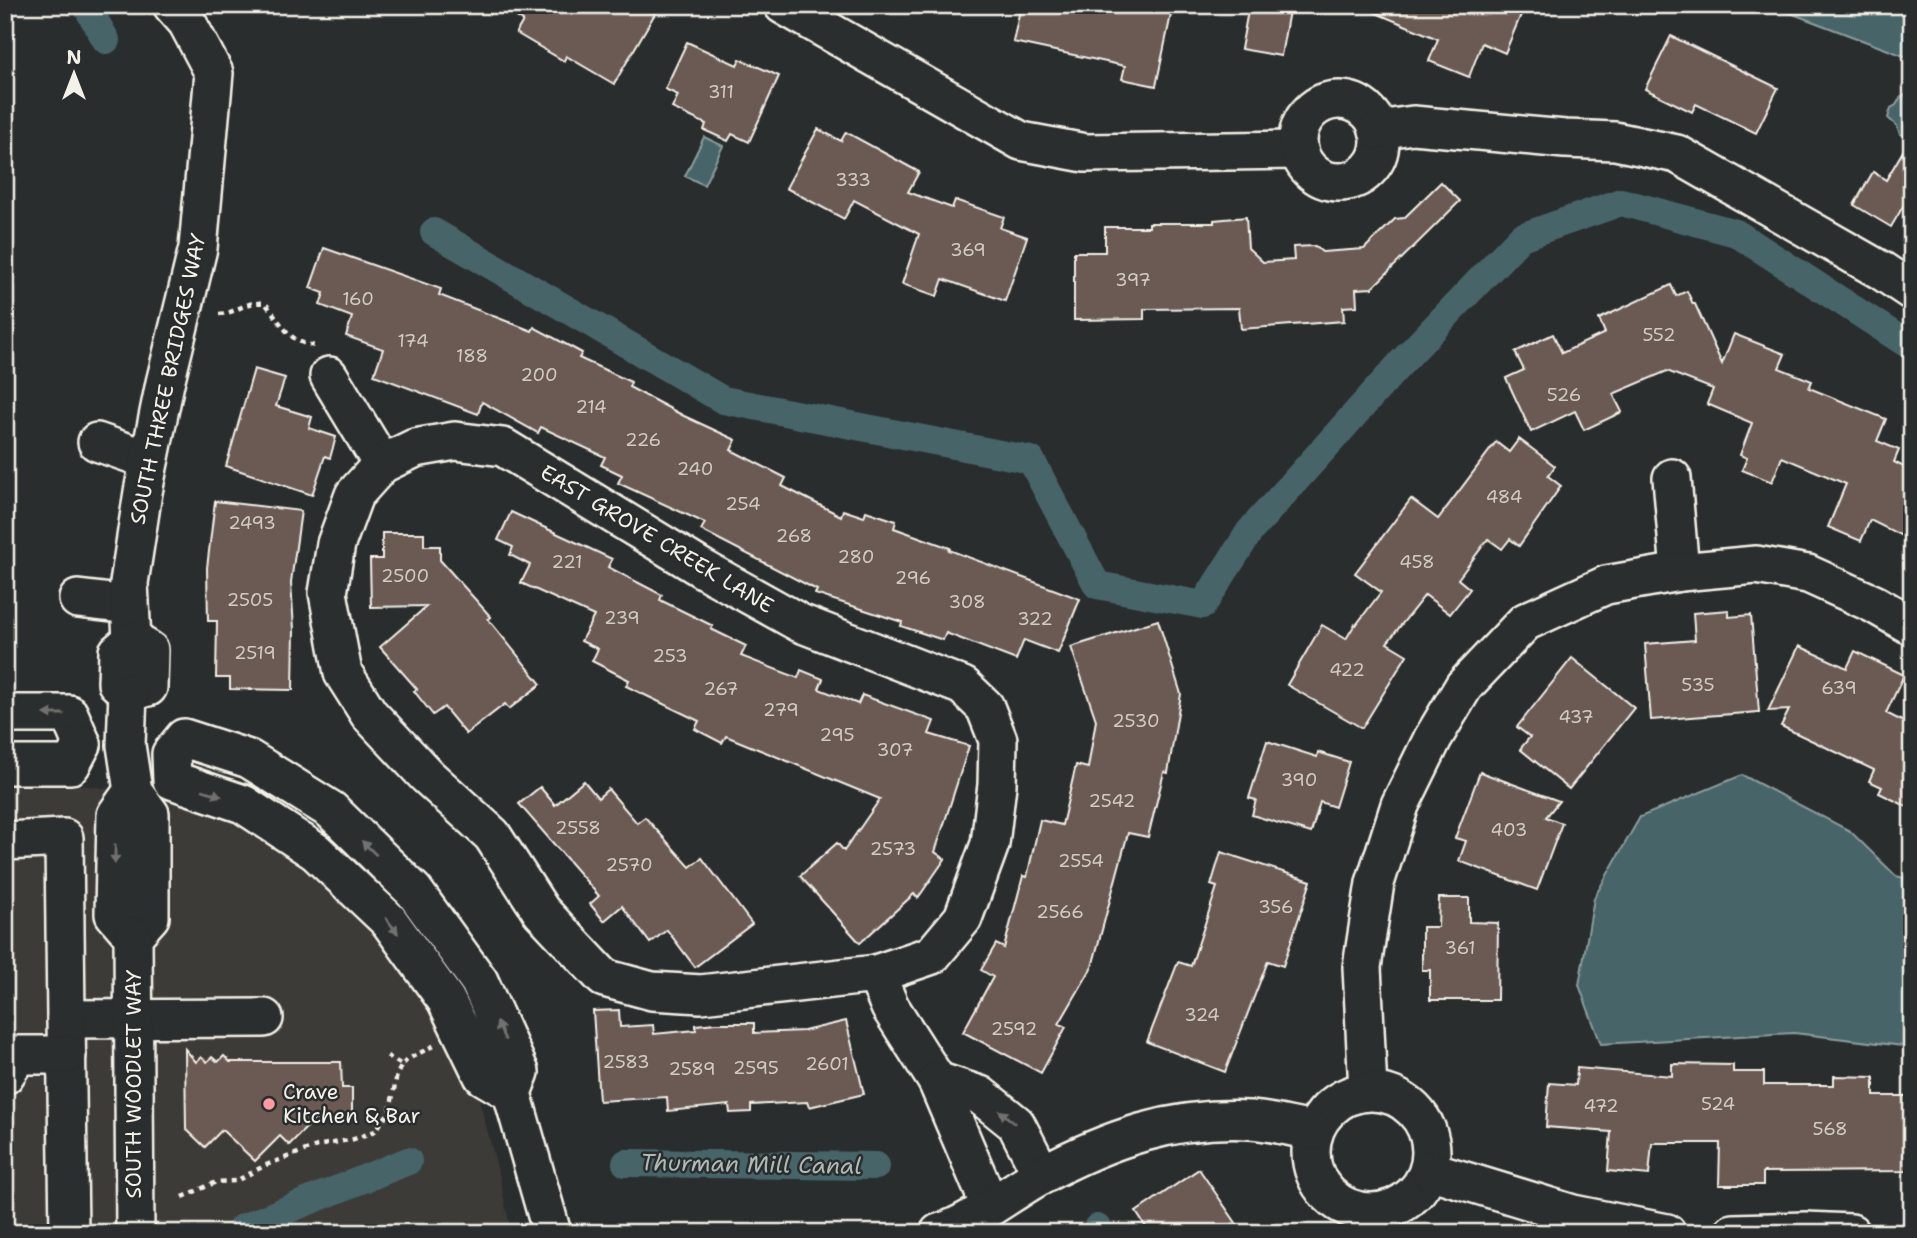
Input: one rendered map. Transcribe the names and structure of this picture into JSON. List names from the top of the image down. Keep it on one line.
{"streets":{"street":["SOUTH THREE BRIDGES WAY","EAST GROVE CREEK LANE","SOUTH WOODLET WAY"]},"crossings":[["SOUTH THREE BRIDGES WAY","SOUTH WOODLET WAY"]],"water":["Thurman Mill Canal"],"places":["Crave Kitchen & Bar"],"house_numbers":["311","333","369","397","160","552","174","188","200","526","214","226","240","484","254","2493","268","280","221","458","2500","296","2505","308","239","322","2519","253","422","535","639","267","279","437","2530","295","307","390","2542","2558","403","2573","2554","2570","356","2566","361","324","2592","2583","2601","2595","2589","524","472","568"],"north":"top"}
